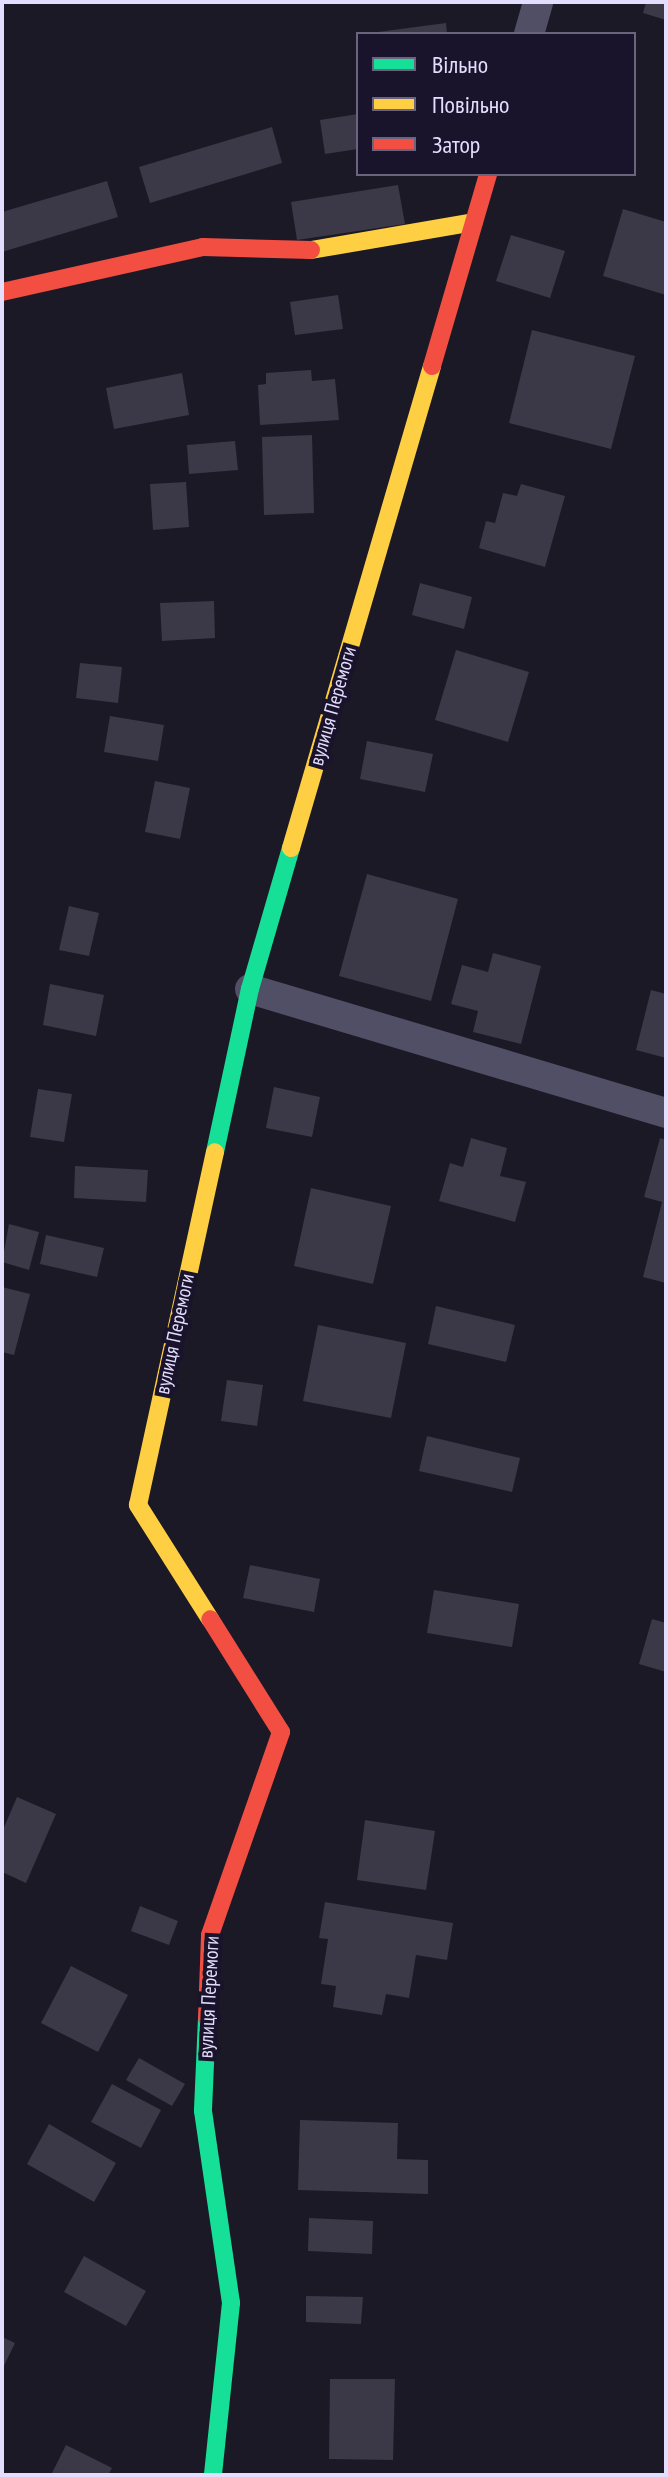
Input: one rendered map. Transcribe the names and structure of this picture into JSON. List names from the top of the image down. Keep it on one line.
{"streets":{"street":["вулиця Перемоги"]},"legend":["Вільно","Повільно","Затор"]}
